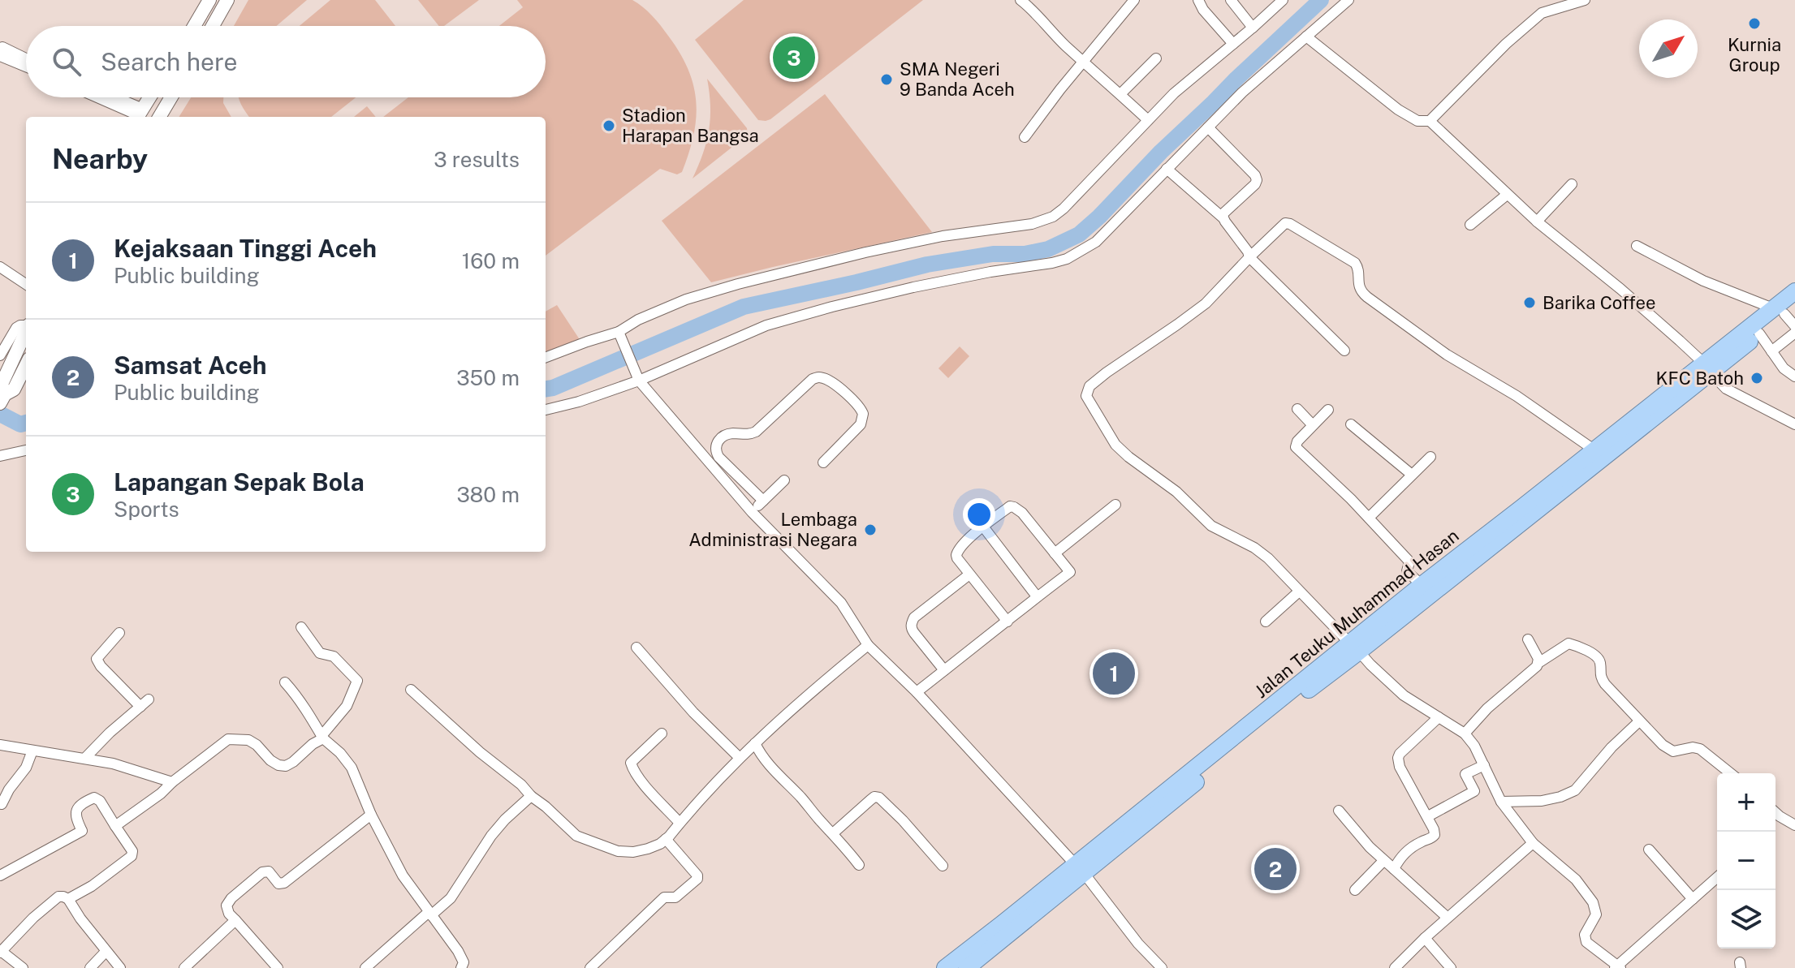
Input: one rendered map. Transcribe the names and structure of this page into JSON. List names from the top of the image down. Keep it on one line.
{"streets":{"highway":["Jalan Teuku Muhammad Hasan"]},"places":["Kurnia Group","SMA Negeri 9 Banda Aceh","Stadion Harapan Bangsa","Barika Coffee","KFC Batoh","Lembaga Administrasi Negara"],"north":"top right","page":{"search":"Search here","pins":["3","1","2"],"heading":["Nearby","3 results"],"list":[{"mark":"1","name":"Kejaksaan Tinggi Aceh","note":"Public building","value":"160 m"},{"mark":"2","name":"Samsat Aceh","note":"Public building","value":"350 m"},{"mark":"3","name":"Lapangan Sepak Bola","note":"Sports","value":"380 m"}],"map_buttons":["+","−"]}}
